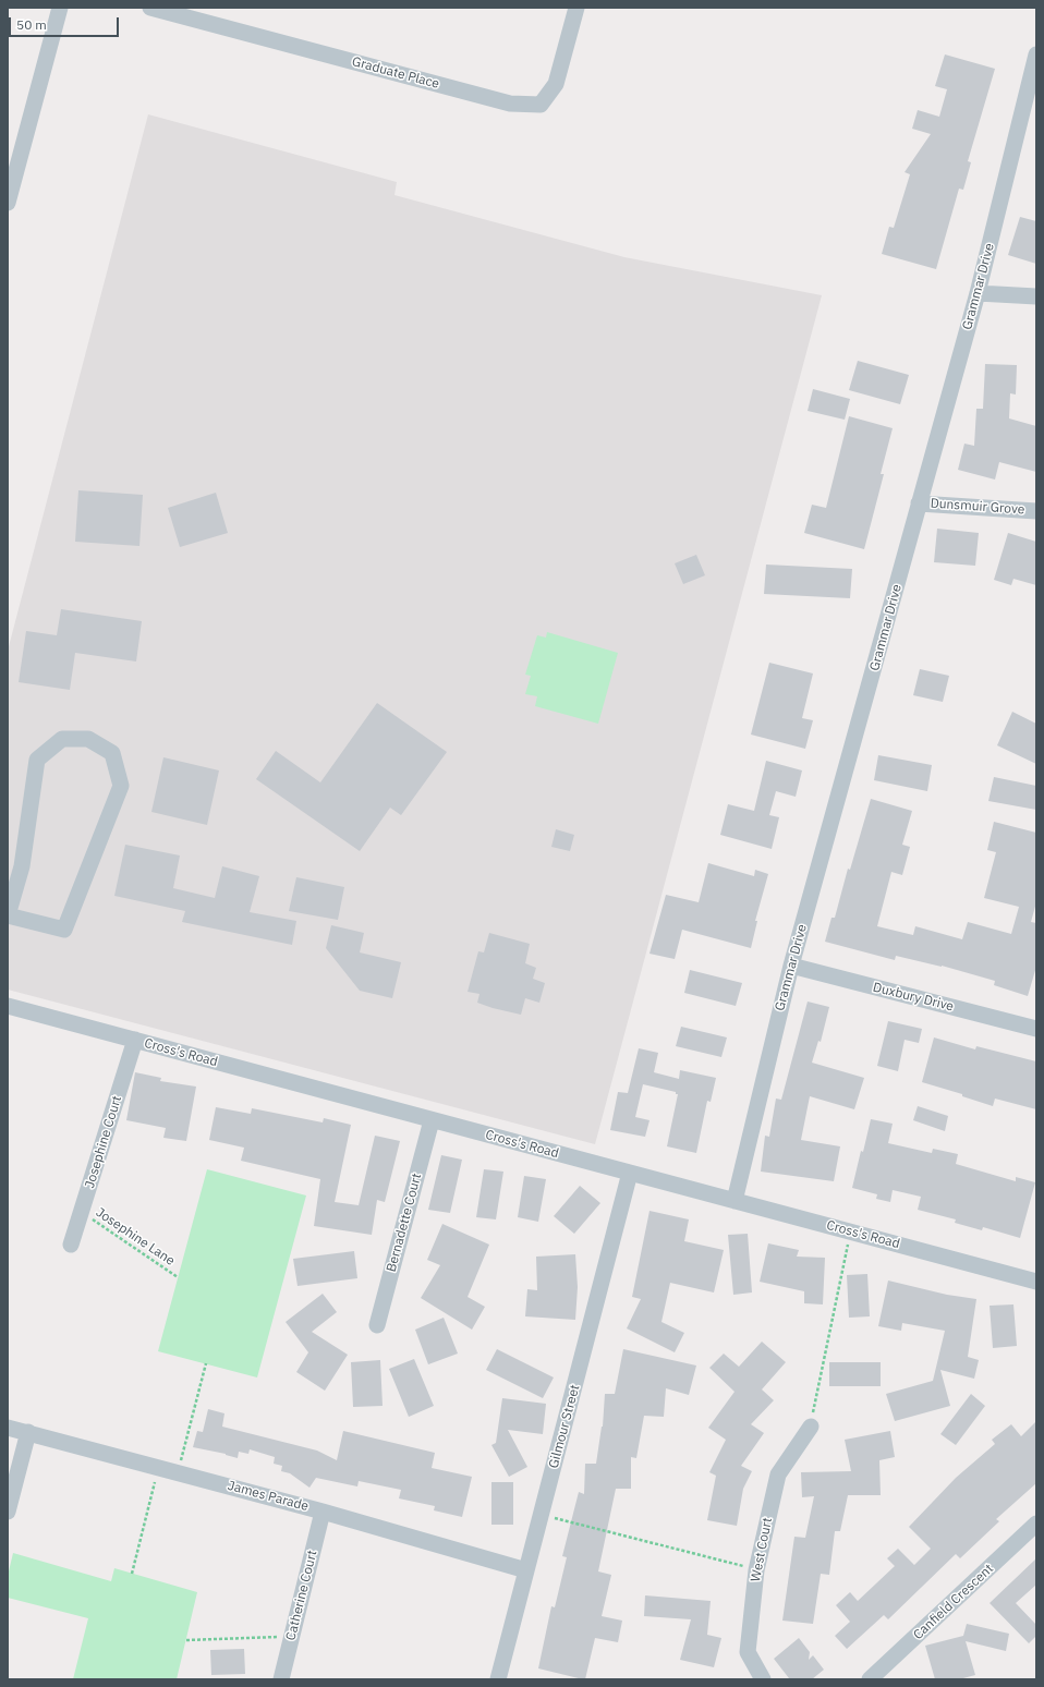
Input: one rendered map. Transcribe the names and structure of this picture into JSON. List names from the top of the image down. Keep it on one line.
{"streets":{"street":["Graduate Place","Grammar Drive","Dunsmuir Grove","Duxbury Drive","Cross's Road","Josephine Court","Bernadette Court","Gilmour Street","James Parade","West Court","Catherine Court","Canfield Crescent"],"path":["Josephine Lane"]},"crossings":[["Grammar Drive","Dunsmuir Grove"],["Grammar Drive","Duxbury Drive"],["Grammar Drive","Cross's Road"],["Cross's Road","Josephine Court"],["Cross's Road","Bernadette Court"],["Cross's Road","Gilmour Street"],["Josephine Court","Josephine Lane"],["Gilmour Street","James Parade"],["James Parade","Catherine Court"]],"scale_bar":"50 m"}
